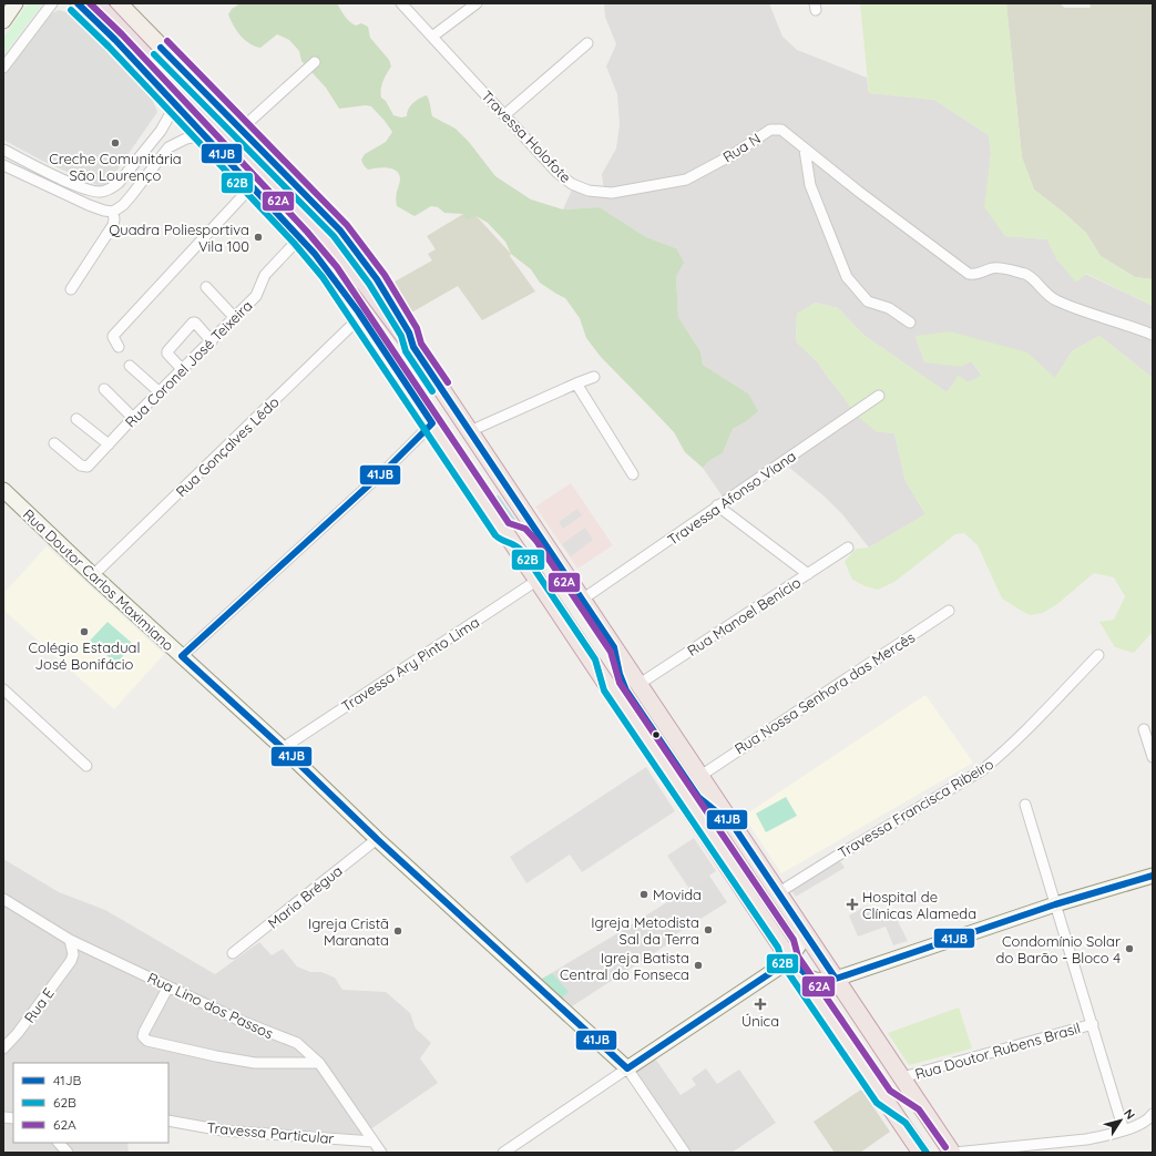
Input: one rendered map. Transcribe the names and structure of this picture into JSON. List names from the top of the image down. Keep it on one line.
{"streets":{"main road":["Rua Doutor Carlos Maximiano"],"street":["Travessa Holofote","Rua N","Rua Coronel José Teixeira","Rua Gonçalves Lêdo","Travessa Afonso Viana","Rua Manoel Benício","Travessa Ary Pinto Lima","Rua Nossa Senhora das Mercês","Travessa Francisca Ribeiro","Maria Brégua","Rua E","Rua Lino dos Passos","Rua Doutor Rubens Brasil","Travessa Particular"]},"crossings":[["Travessa Holofote","Rua N"],["Rua Gonçalves Lêdo","Rua Doutor Carlos Maximiano"],["Rua Doutor Carlos Maximiano","Travessa Ary Pinto Lima"],["Rua Doutor Carlos Maximiano","Maria Brégua"],["Rua E","Rua Lino dos Passos"],["Rua Lino dos Passos","Travessa Particular"]],"places":{"other":["Creche Comunitária São Lourenço","Quadra Poliesportiva Vila 100","Colégio Estadual José Bonifácio","Movida","Igreja Metodista Sal da Terra","Igreja Cristã Maranata","Condomínio Solar do Barão - Bloco 4","Igreja Batista Central do Fonseca"],"health":["Hospital de Clínicas Alameda","Única"]},"lines":["transit line 41JB","transit line 62A","transit line 62B"],"legend":["41JB","62B","62A"],"north":"top right"}
